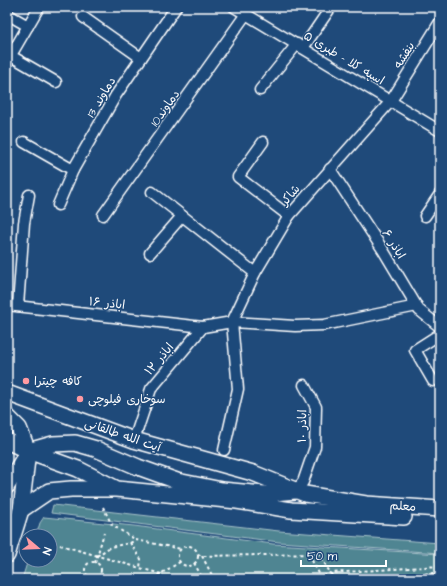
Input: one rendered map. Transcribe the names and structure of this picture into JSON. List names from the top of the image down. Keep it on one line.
{"streets":{"main road":["آیت الله طالقانی","معلم"],"street":["بنفشه","اسپه کلا - طبری ۵","دماوند 13","دماوند10","شاکر","اباذر ۶","اباذر ۱۶","اباذر ۱۲","اباذر ۱۰"]},"crossings":[["بنفشه","اسپه کلا - طبری ۵"],["بنفشه","شاکر"],["اسپه کلا - طبری ۵","دماوند10"],["اسپه کلا - طبری ۵","شاکر"],["شاکر","اباذر ۶"],["اباذر ۱۶","اباذر ۱۲"],["اباذر ۱۲","آیت الله طالقانی"],["اباذر ۱۰","آیت الله طالقانی"],["اباذر ۱۰","معلم"],["آیت الله طالقانی","معلم"]],"places":["کافه چیترا","سوخاری فیلوچی"],"scale_bar":"50 m","north":"right"}
